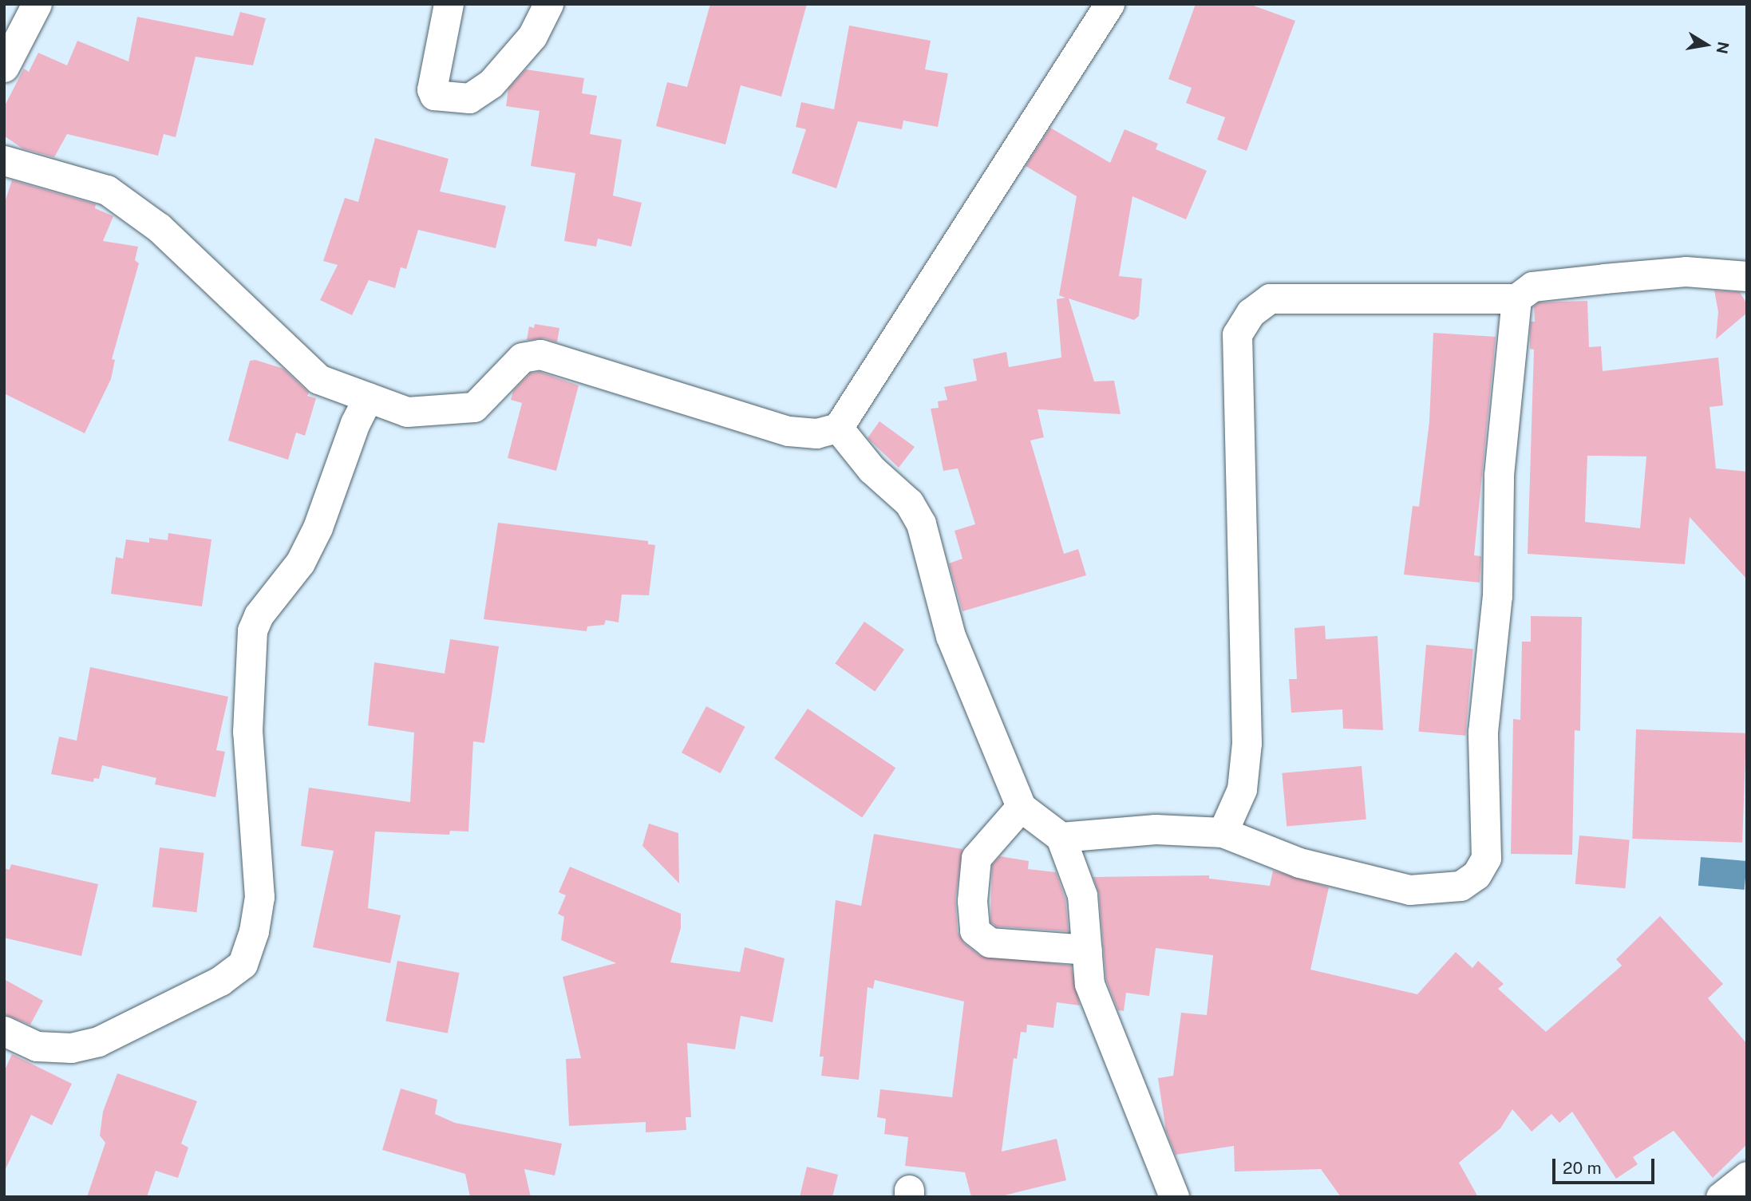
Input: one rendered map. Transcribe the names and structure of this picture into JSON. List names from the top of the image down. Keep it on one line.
{"scale_bar":"20 m","north":"right"}
